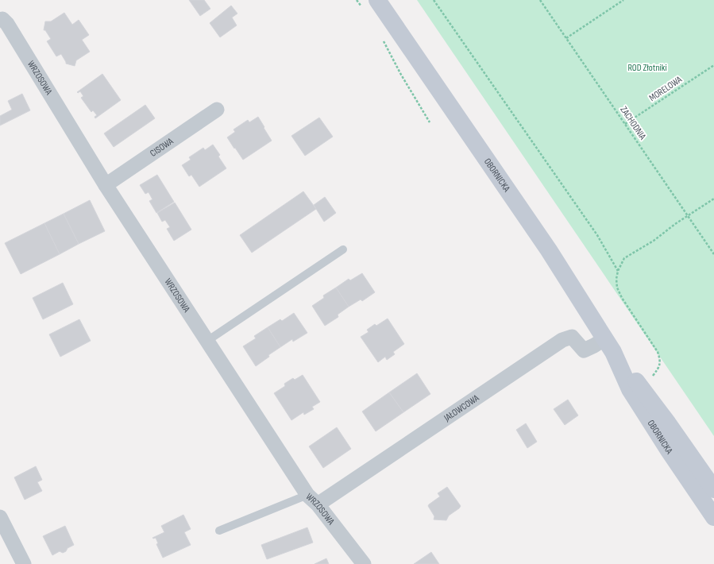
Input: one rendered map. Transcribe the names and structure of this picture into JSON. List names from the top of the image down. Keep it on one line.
{"streets":{"main road":["OBORNICKA"],"street":["WRZOSOWA","CISOWA","JAŁOWCOWA"],"path":["MORELOWA","ZACHODNIA"]},"crossings":[["WRZOSOWA","CISOWA"],["WRZOSOWA","JAŁOWCOWA"],["MORELOWA","ZACHODNIA"],["OBORNICKA","JAŁOWCOWA"]],"parks":["ROD Złotniki"]}
